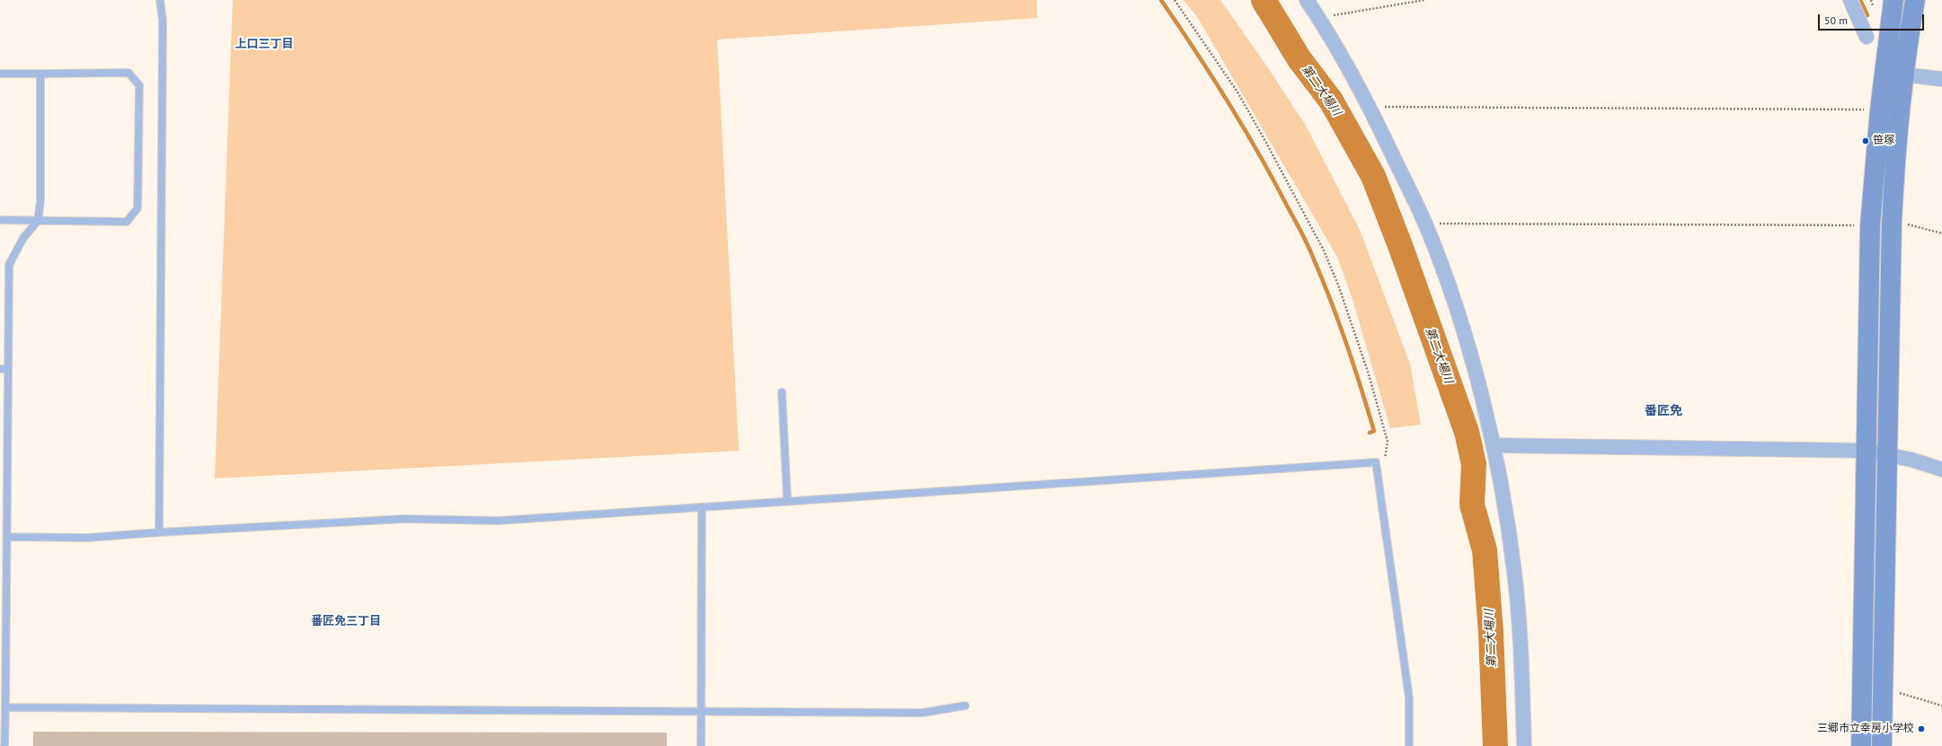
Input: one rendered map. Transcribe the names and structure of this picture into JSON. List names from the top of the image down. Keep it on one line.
{"districts":["上口三丁目","番匠免","番匠免三丁目"],"water":["第二大場川"],"places":["笹塚","三郷市立幸房小学校"],"scale_bar":"50 m"}
